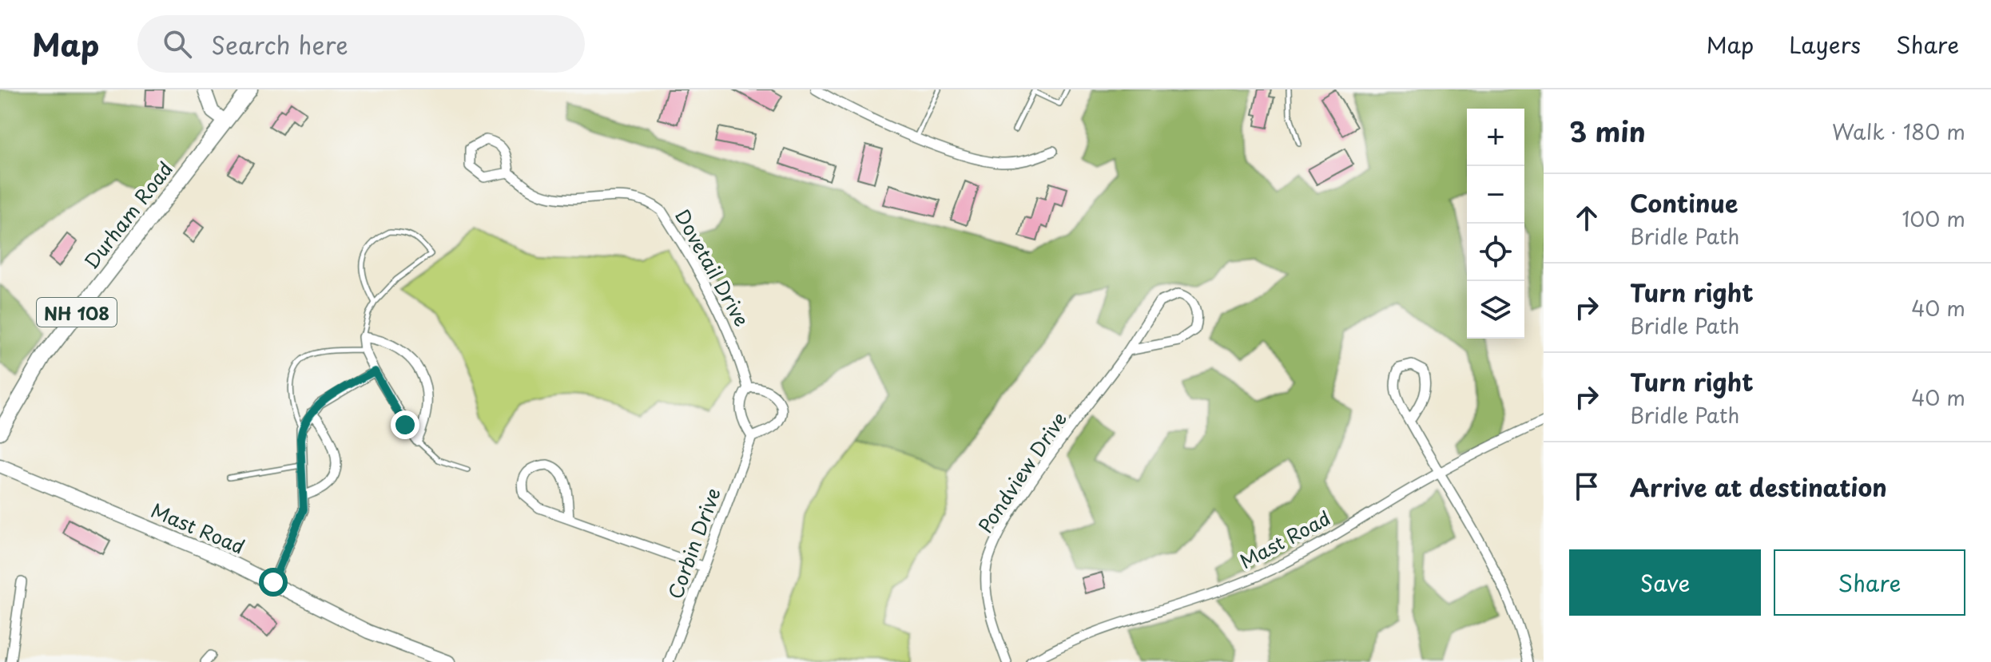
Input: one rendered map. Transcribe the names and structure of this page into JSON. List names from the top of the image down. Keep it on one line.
{"streets":{"main road":["Durham Road","NH 108"],"street":["Dovetail Drive","Pondview Drive","Mast Road","Corbin Drive"]},"crossings":[["Dovetail Drive","Corbin Drive"]],"page":{"header":"Map","search":"Search here","nav":["Map","Layers","Share"],"heading":["3 min","Walk · 180 m"],"map_buttons":["+","−"],"list":[["Continue","Bridle Path","100 m"],["Turn right","Bridle Path","40 m"],["Turn right","Bridle Path","40 m"],"Arrive at destination"],"buttons":["Save","Share"]}}
